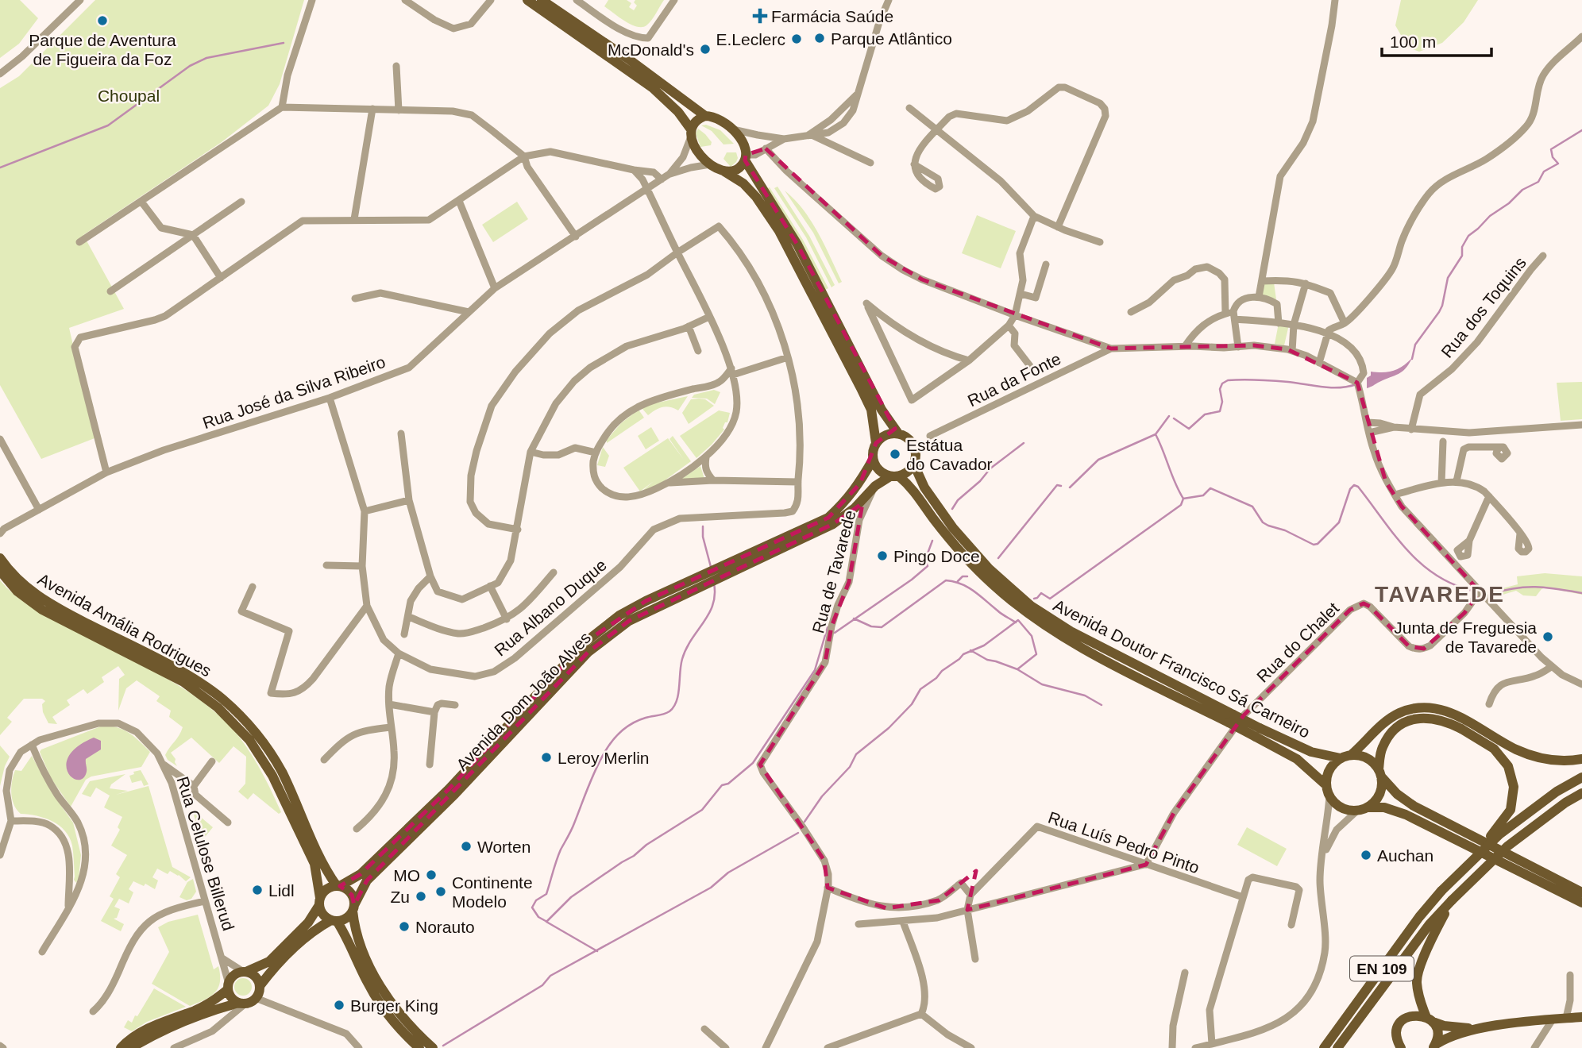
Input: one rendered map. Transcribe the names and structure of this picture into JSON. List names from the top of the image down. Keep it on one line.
{"streets":{"main road":["Avenida Amália Rodrigues","Avenida Doutor Francisco Sá Carneiro","Avenida Dom João Alves","EN 109"],"street":["Rua dos Toquins","Rua da Fonte","Rua José da Silva Ribeiro","Rua de Tavarede","Rua Albano Duque","Rua do Chalet","Rua Luís Pedro Pinto","Rua Celulose Billerud"]},"crossings":[["Rua José da Silva Ribeiro","Rua Albano Duque"],["Rua de Tavarede","Avenida Dom João Alves"],["Avenida Amália Rodrigues","Avenida Dom João Alves"],["Rua do Chalet","Rua Luís Pedro Pinto"],["Avenida Doutor Francisco Sá Carneiro","Avenida Dom João Alves"]],"districts":["TAVAREDE"],"parks":["Choupal"],"places":{"health":["Farmácia Saúde"],"other":["Parque de Aventura de Figueira da Foz","Parque Atlântico","E.Leclerc","McDonald's","Estátua do Cavador","Pingo Doce","Junta de Freguesia de Tavarede","Leroy Merlin","Worten","Auchan","MO","Lidl","Continente Modelo","Zu","Norauto","Burger King"]},"scale_bar":"100 m"}
